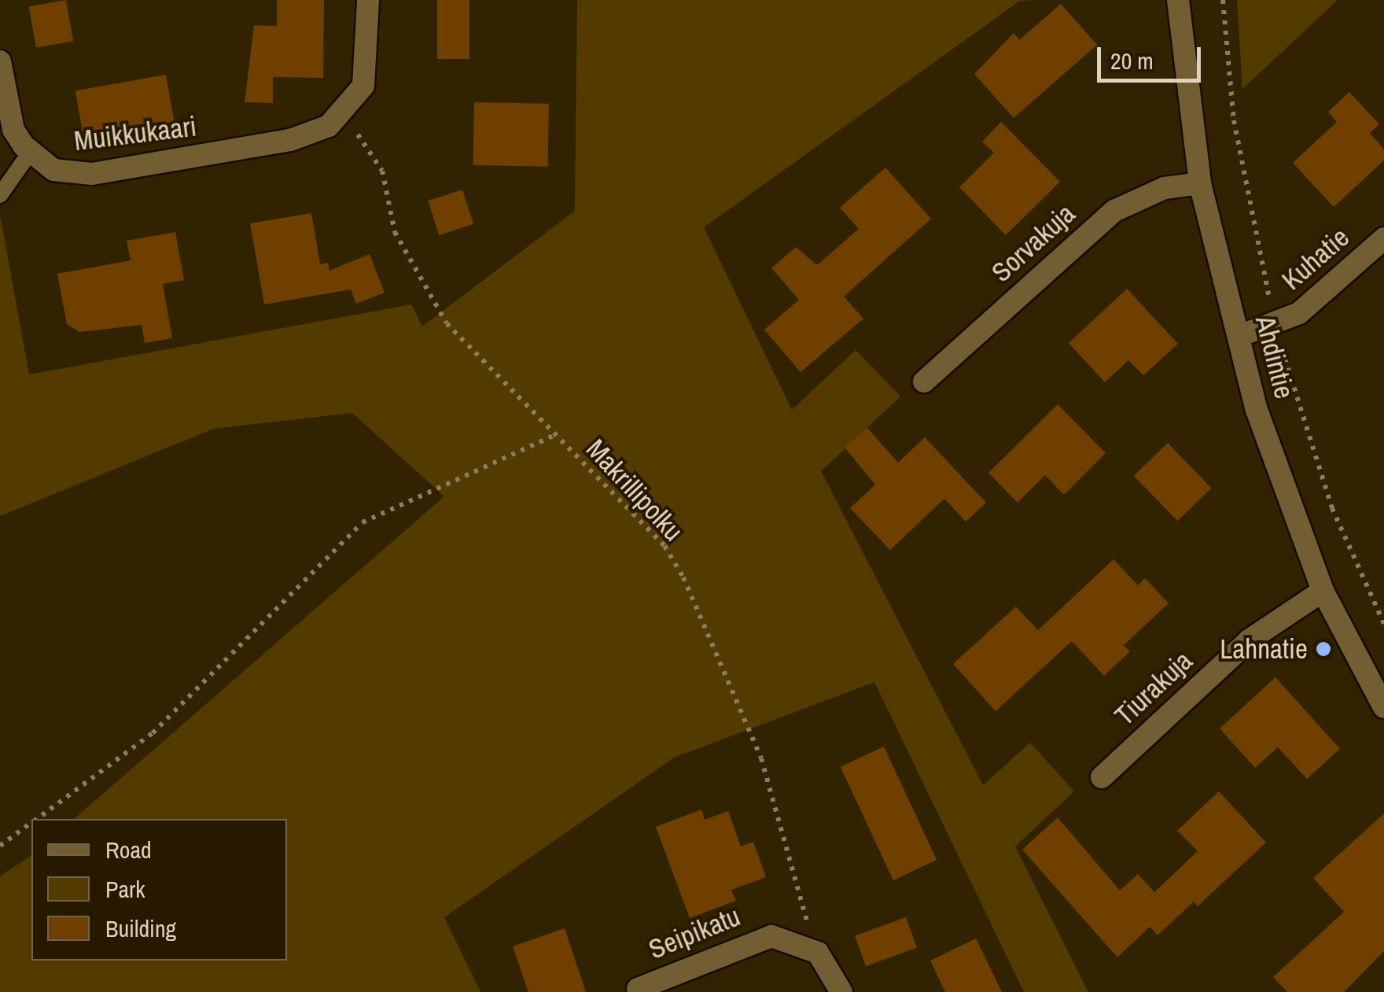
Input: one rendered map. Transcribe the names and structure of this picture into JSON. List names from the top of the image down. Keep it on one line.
{"streets":{"street":["Muikkukaari","Sorvakuja","Kuhatie","Ahdintie","Tiurakuja","Seipikatu"],"path":["Makrillipolku"]},"crossings":[["Muikkukaari","Makrillipolku"],["Sorvakuja","Ahdintie"],["Kuhatie","Ahdintie"],["Ahdintie","Tiurakuja"],["Makrillipolku","Seipikatu"]],"places":["Lahnatie"],"legend":["Road","Park","Building"],"scale_bar":"20 m"}
